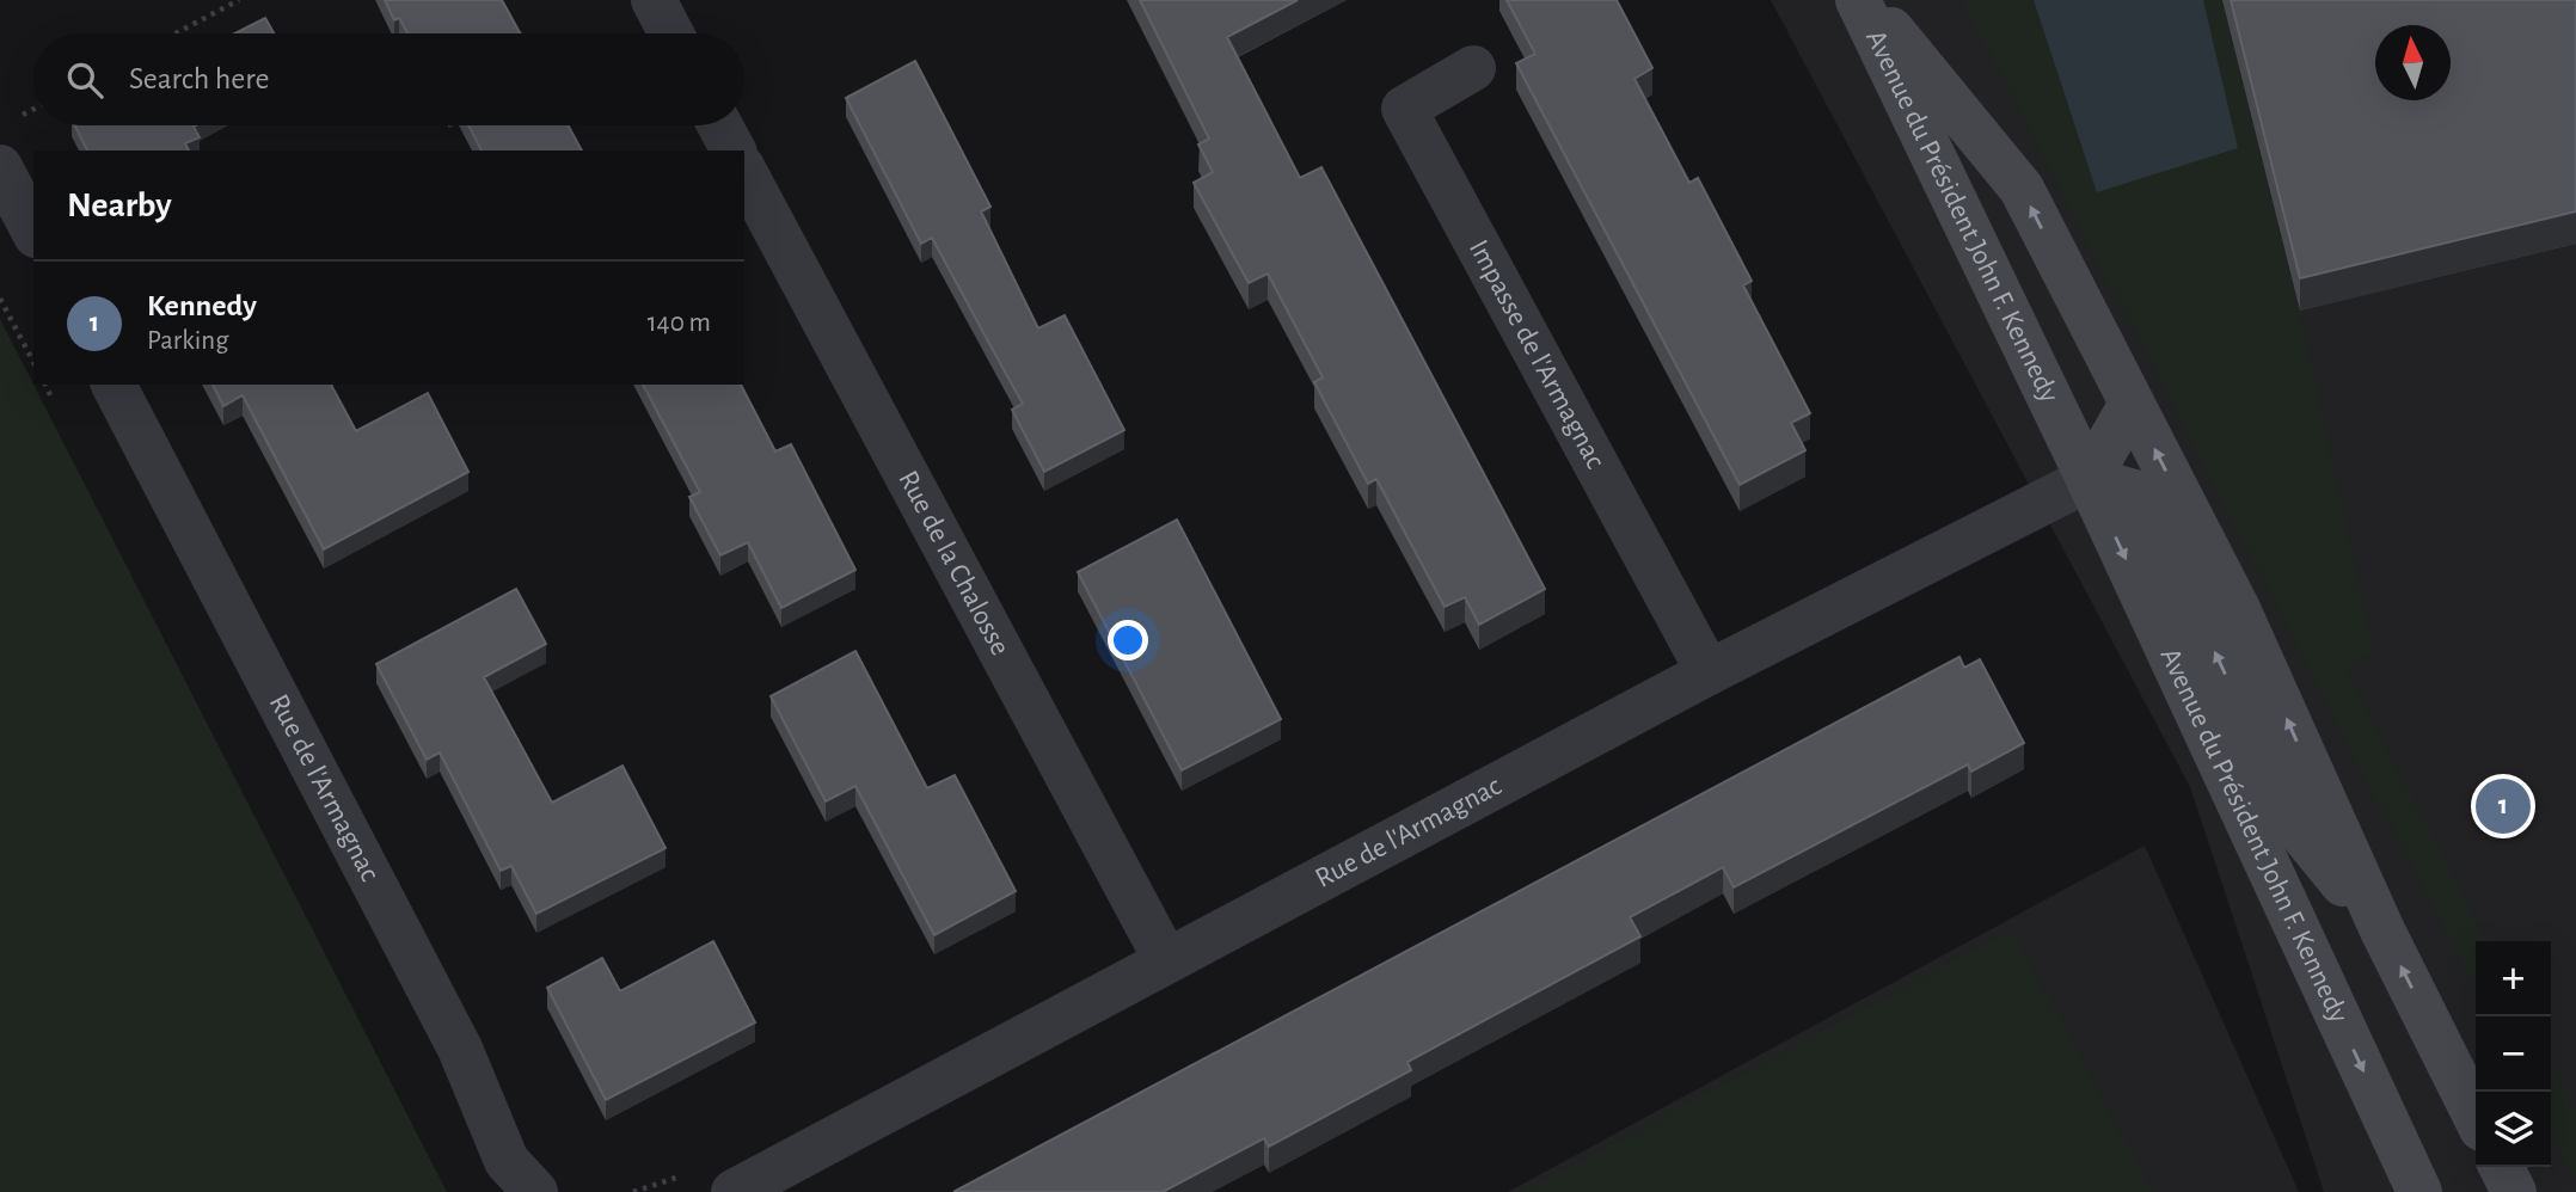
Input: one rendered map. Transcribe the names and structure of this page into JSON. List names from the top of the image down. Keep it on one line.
{"streets":{"main road":["Avenue du Président John F. Kennedy"],"street":["Impasse de l'Armagnac","Rue de la Chalosse","Rue de l'Armagnac"]},"crossings":[["Avenue du Président John F. Kennedy","Rue de l'Armagnac"],["Impasse de l'Armagnac","Rue de l'Armagnac"],["Rue de la Chalosse","Rue de l'Armagnac"]],"north":"top","page":{"search":"Search here","heading":"Nearby","list":[{"mark":"1","name":"Kennedy","note":"Parking","value":"140 m"}],"pins":"1","map_buttons":["+","−"]}}
